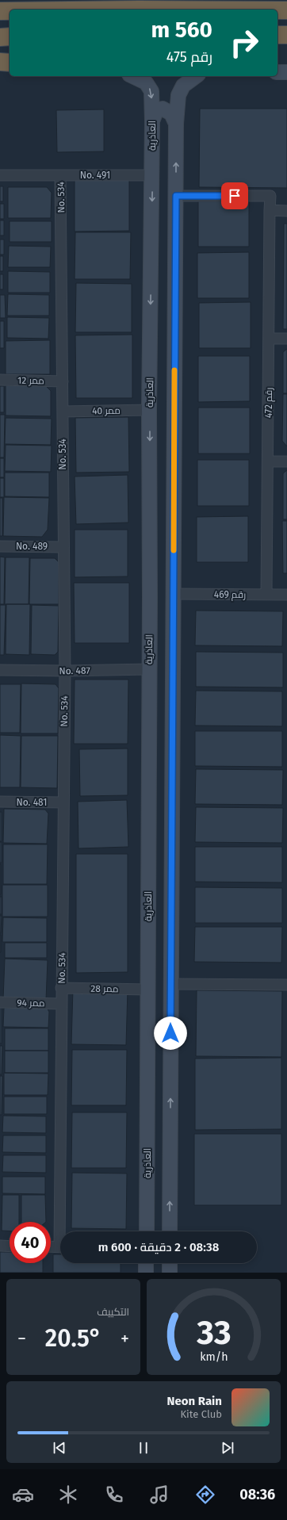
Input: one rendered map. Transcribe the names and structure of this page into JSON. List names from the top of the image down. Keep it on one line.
{"streets":{"street":["العاذرية","No. 491","No. 534","ممر 12","رقم 472","ممر 40","No. 489","رقم 469","No. 487","No. 481","ممر 28","ممر 94"]},"crossings":[["العاذرية","No. 491"],["العاذرية","ممر 40"],["العاذرية","No. 487"],["العاذرية","ممر 28"],["No. 491","No. 534"],["No. 534","ممر 12"],["No. 534","ممر 40"],["No. 534","No. 489"],["No. 534","No. 487"],["No. 534","No. 481"],["No. 534","ممر 28"],["No. 534","ممر 94"],["رقم 472","رقم 469"]],"page":{"turn":["560 m","رقم 475"],"limit":"40","trip":"08:38 · 2 دقيقة · 600 m","tile":"التكييف","heat":["−","20.5°","+"],"song":["Neon Rain","Kite Club"],"tabs":"08:36","gauge":["33","km/h"]}}
